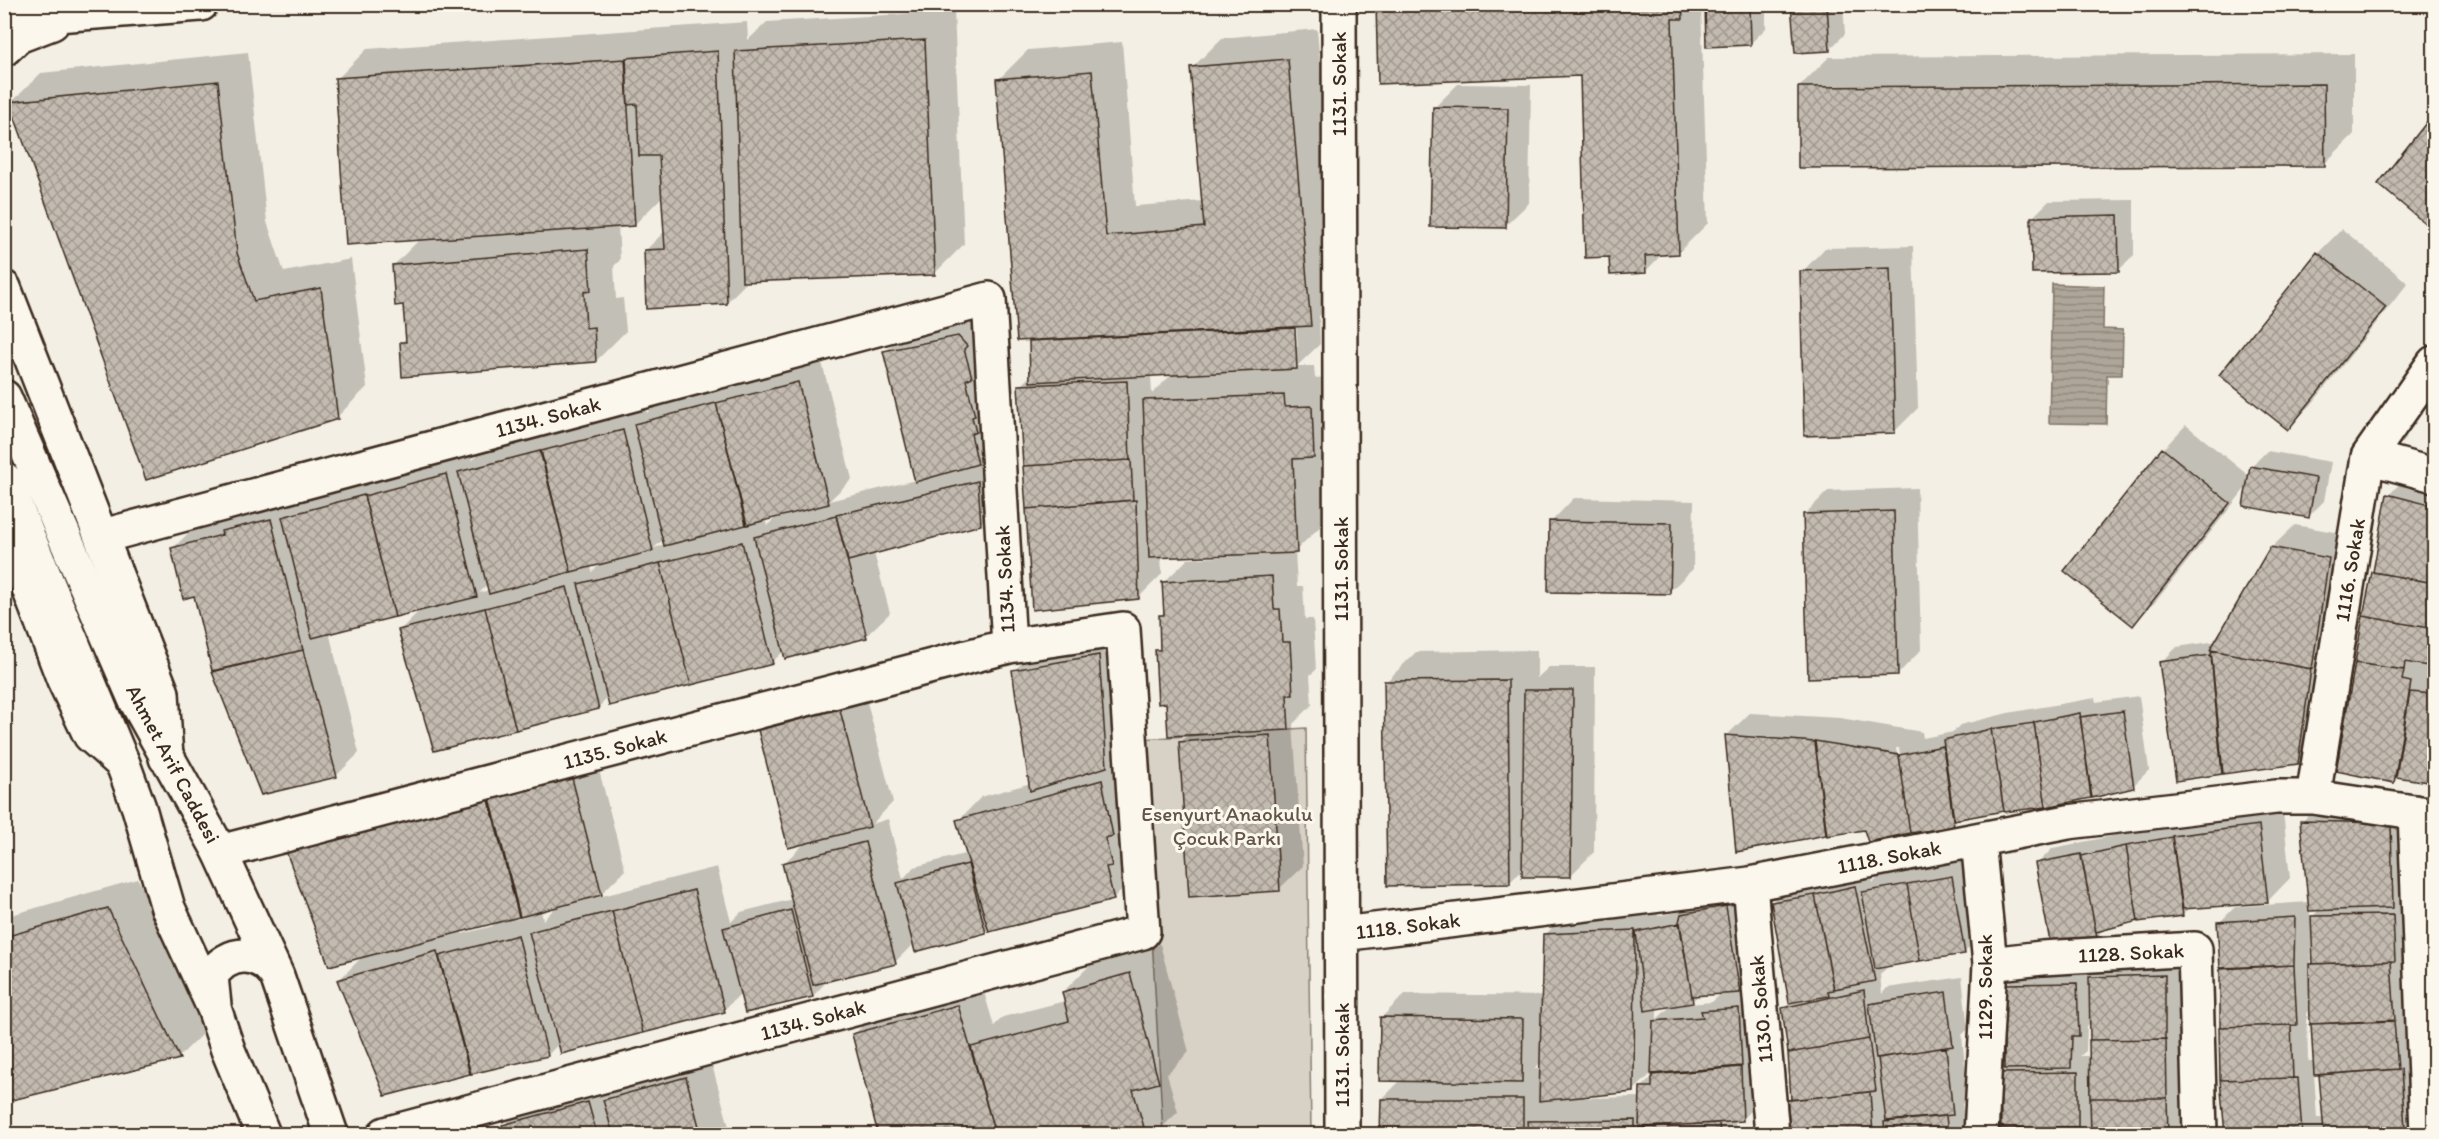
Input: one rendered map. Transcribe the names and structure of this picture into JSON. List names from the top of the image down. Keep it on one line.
{"streets":{"street":["1131. Sokak","1134. Sokak","1116. Sokak","1135. Sokak","Ahmet Arif Caddesi","1118. Sokak","1128. Sokak","1129. Sokak","1130. Sokak"]},"crossings":[["1131. Sokak","1118. Sokak"],["1134. Sokak","1135. Sokak"],["1116. Sokak","1118. Sokak"],["1135. Sokak","Ahmet Arif Caddesi"],["1118. Sokak","1129. Sokak"],["1118. Sokak","1130. Sokak"],["1128. Sokak","1129. Sokak"]],"parks":["Esenyurt Anaokulu Çocuk Parkı"]}
